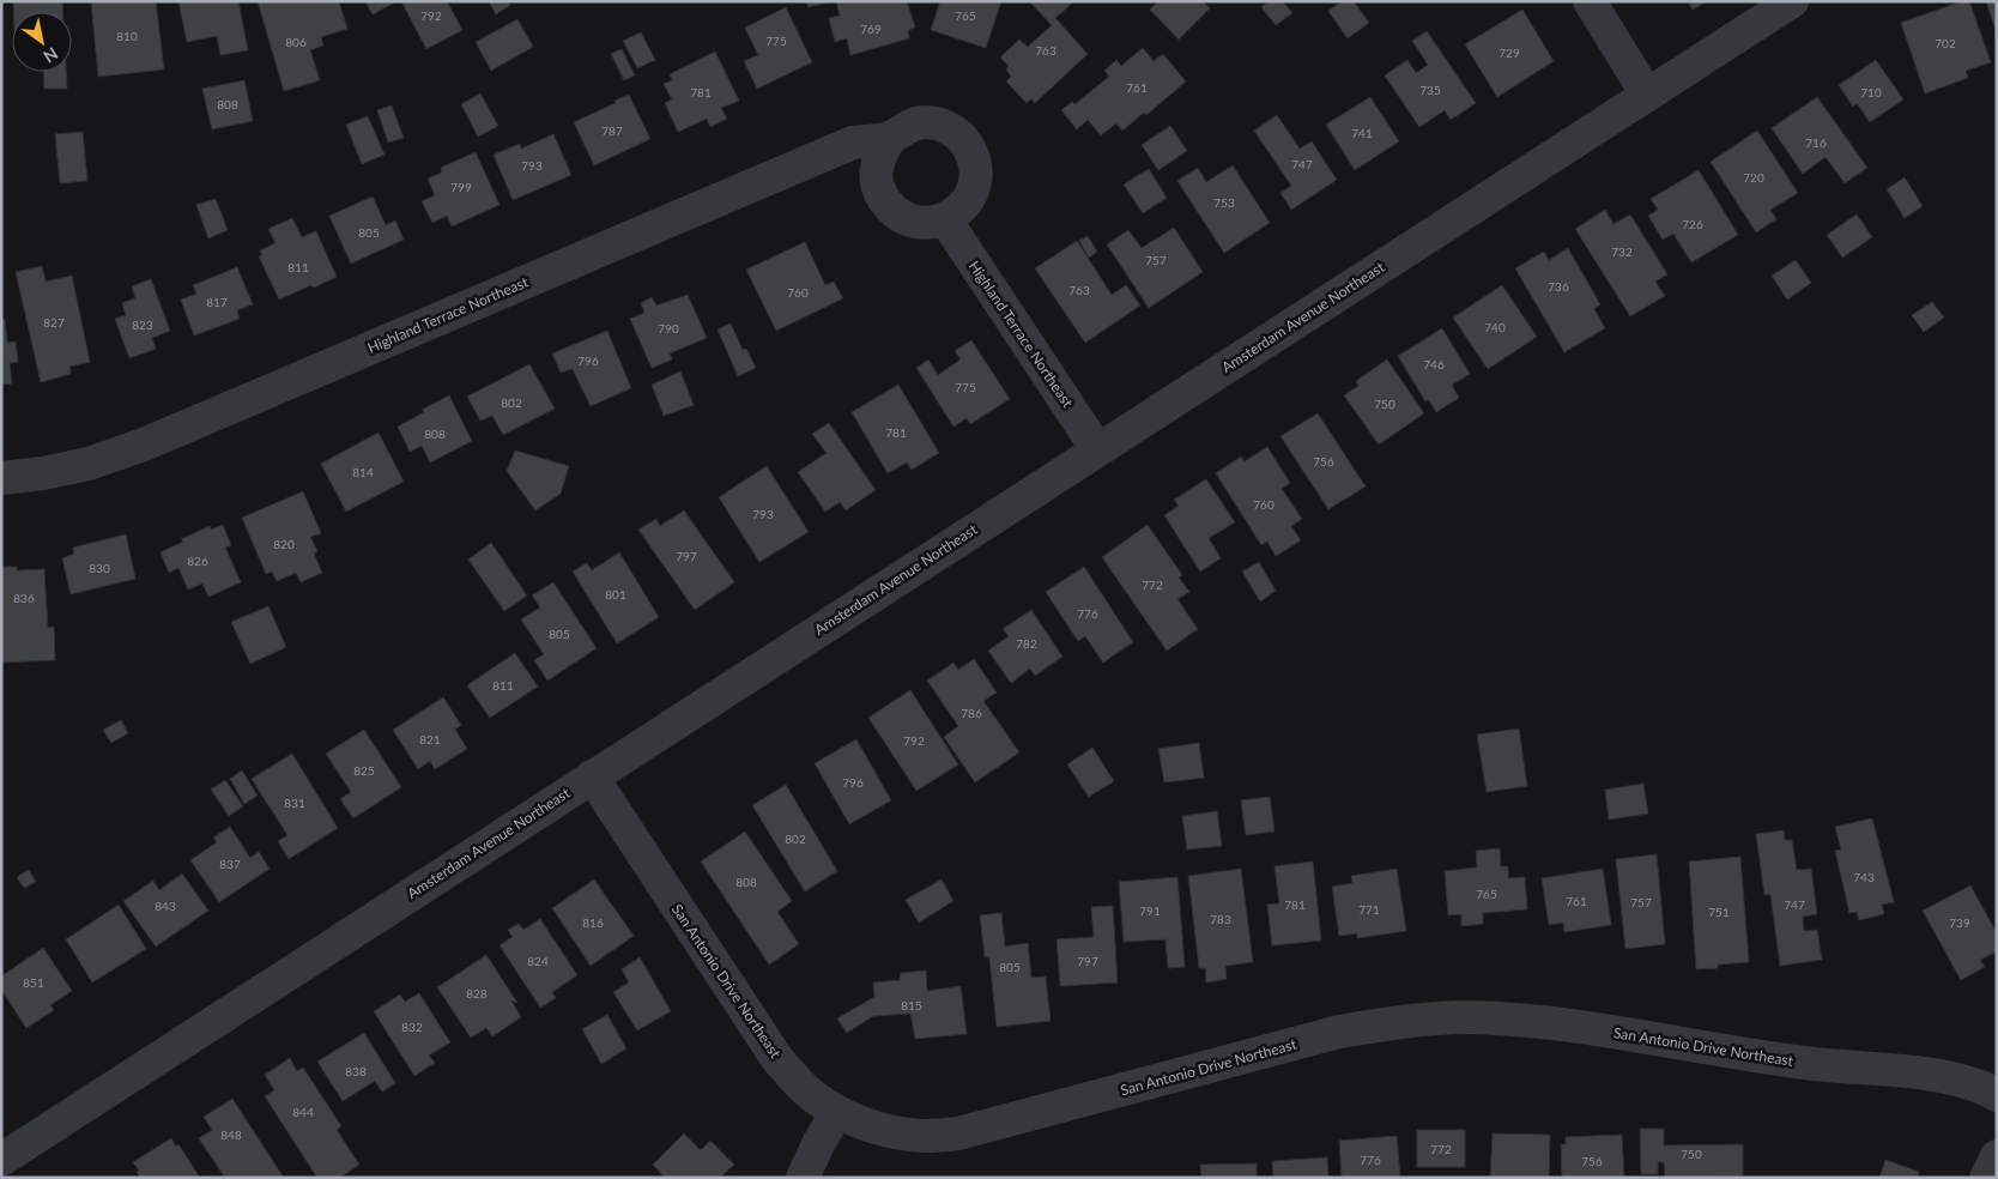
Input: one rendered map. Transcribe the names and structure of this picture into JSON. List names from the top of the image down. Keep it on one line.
{"streets":{"street":["Highland Terrace Northeast","Amsterdam Avenue Northeast","San Antonio Drive Northeast"]},"crossings":[["Highland Terrace Northeast","Amsterdam Avenue Northeast"],["Amsterdam Avenue Northeast","San Antonio Drive Northeast"]],"house_numbers":["792","765","769","810","775","806","702","763","729","761","735","781","710","808","787","741","716","747","793","720","799","753","726","805","732","757","811","736","763","760","817","827","823","740","790","796","746","775","802","750","781","808","756","814","760","793","820","797","826","830","772","801","836","776","805","782","811","786","821","792","825","796","831","802","837","743","808","765","761","757","781","747","843","771","791","751","783","816","739","824","797","805","851","828","815","832","838","844","848","772","750","776","756"],"north":"bottom right"}
